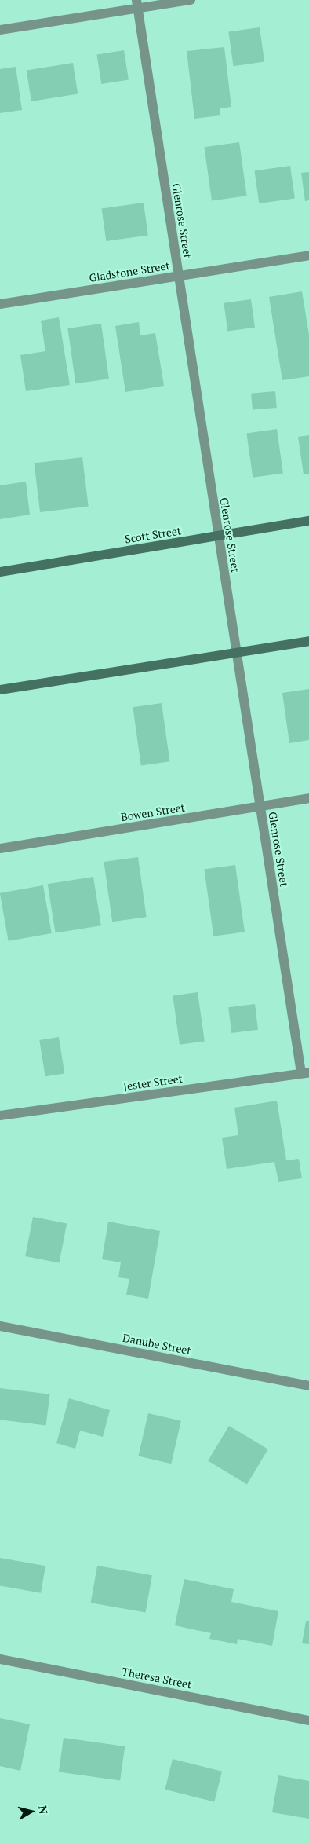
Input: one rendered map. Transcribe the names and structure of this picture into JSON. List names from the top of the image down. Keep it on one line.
{"streets":{"main road":["Scott Street"],"street":["Glenrose Street","Gladstone Street","Bowen Street","Jester Street","Danube Street","Theresa Street"]},"crossings":[["Glenrose Street","Gladstone Street"],["Glenrose Street","Scott Street"],["Glenrose Street","Bowen Street"],["Glenrose Street","Jester Street"]],"north":"right"}
